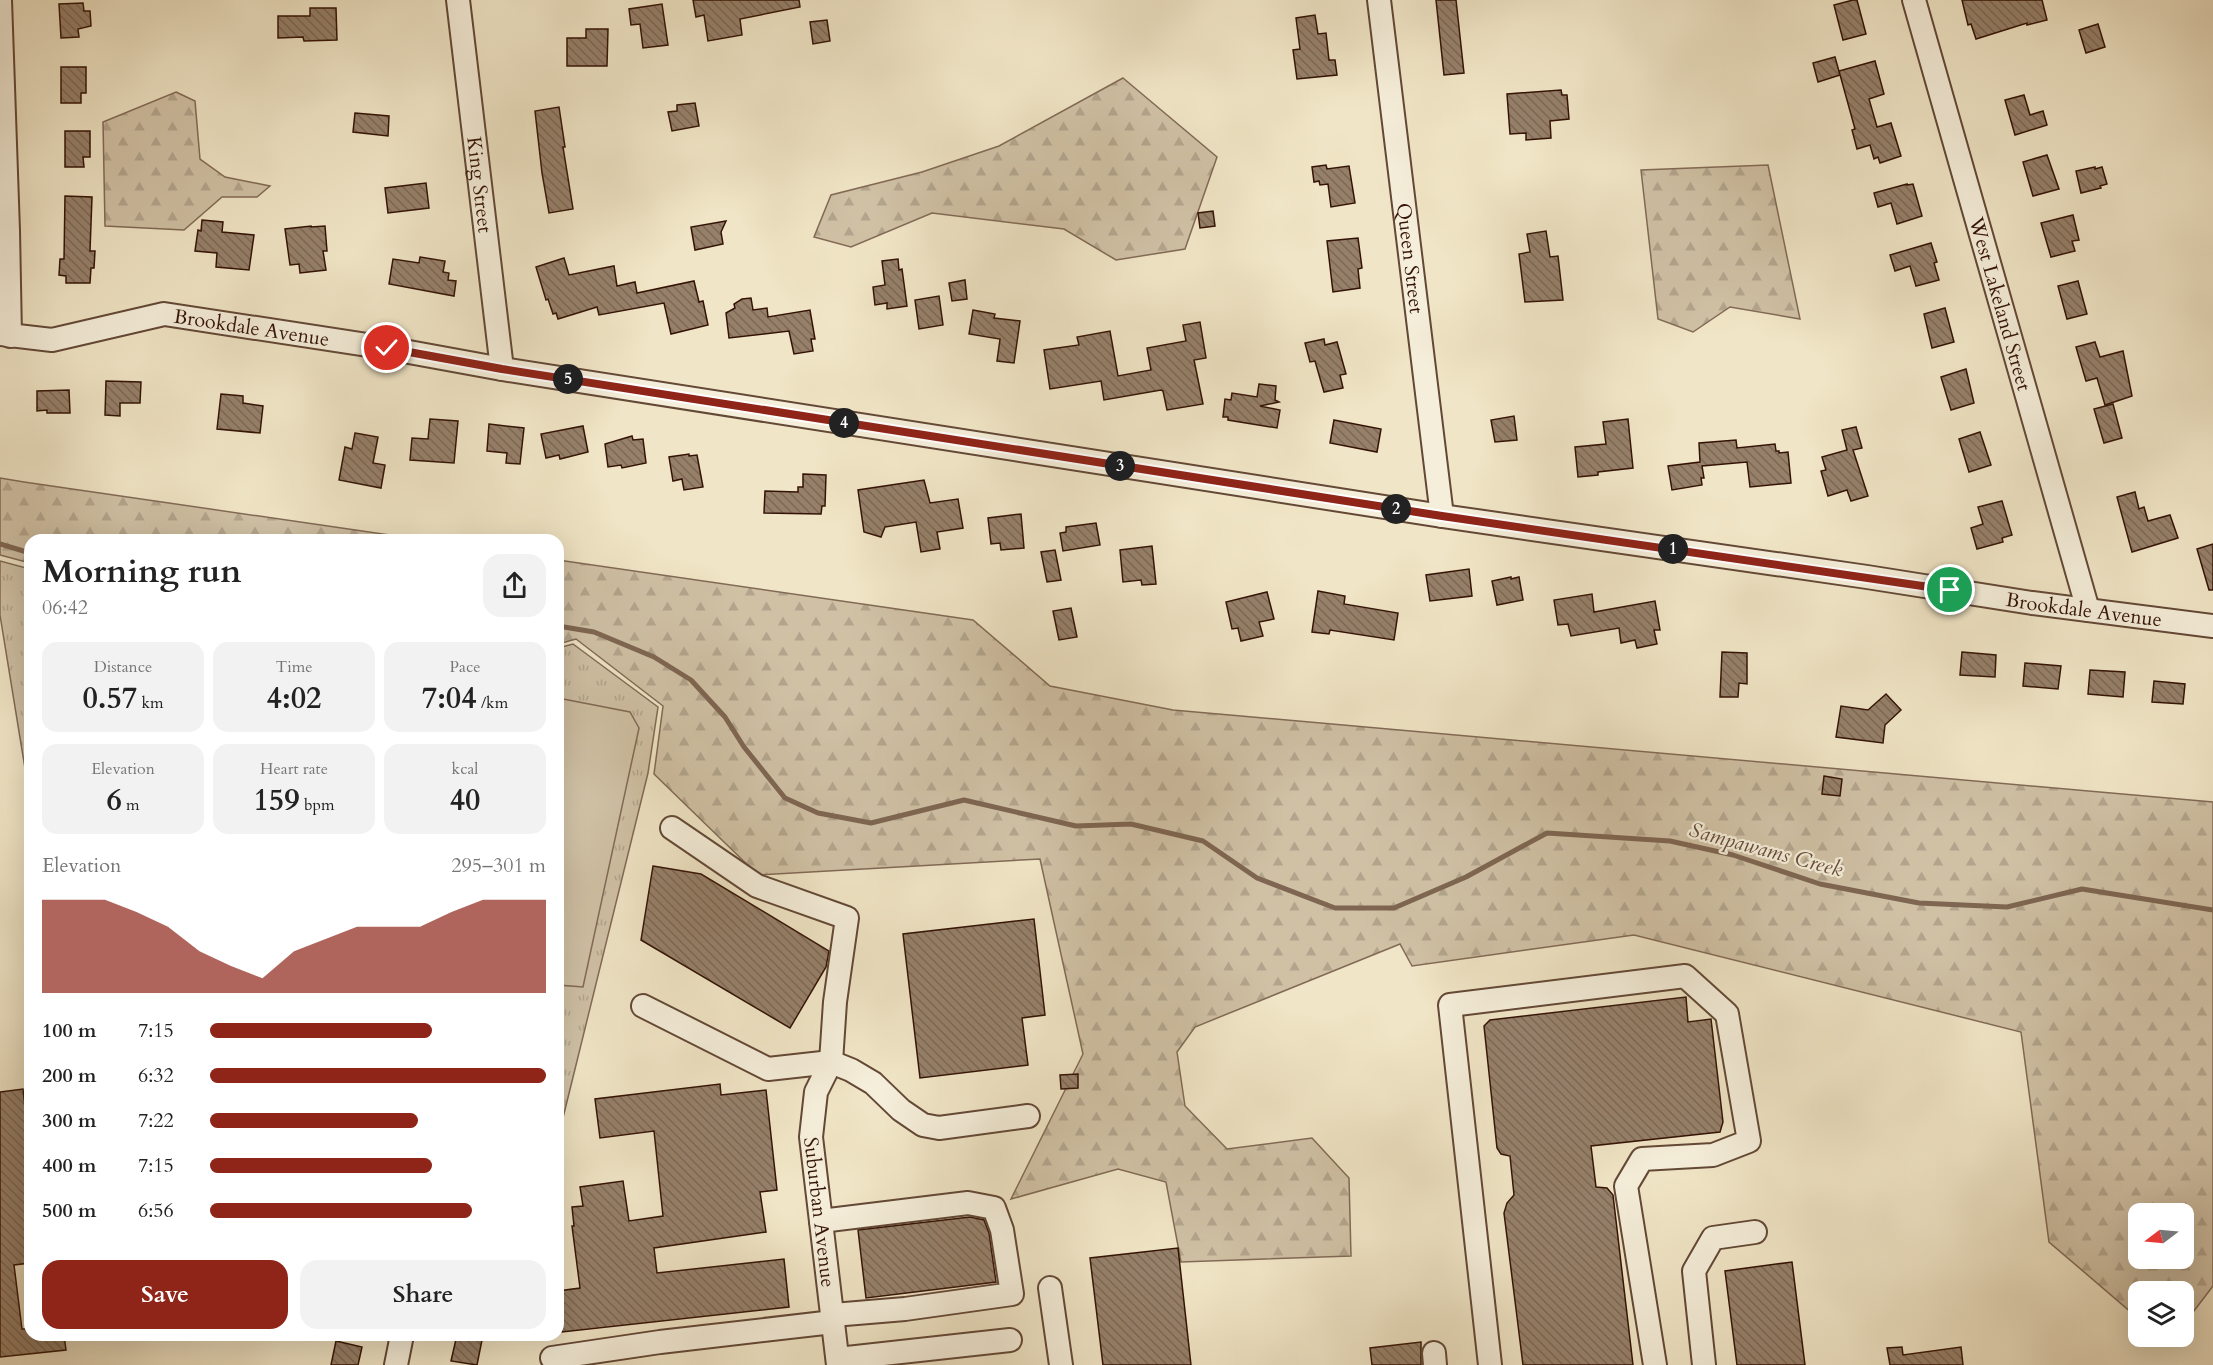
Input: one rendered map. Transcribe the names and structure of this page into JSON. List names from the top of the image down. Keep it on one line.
{"streets":{"street":["King Street","Queen Street","West Lakeland Street","Brookdale Avenue","Suburban Avenue"]},"crossings":[["King Street","Brookdale Avenue"],["Queen Street","Brookdale Avenue"],["West Lakeland Street","Brookdale Avenue"]],"water":["Sampawams Creek"],"north":"left","page":{"pins":["5","4","3","2","1"],"heading":["Morning run","06:42"],"stats":[["Distance","0.57 km"],["Time","4:02"],["Pace","7:04 /km"],["Elevation","6 m"],["Heart rate","159 bpm"],["kcal","40"]],"chart":["Elevation","295–301 m"],"list":[{"name":"100 m","note":"7:15"},{"name":"200 m","note":"6:32"},{"name":"300 m","note":"7:22"},{"name":"400 m","note":"7:15"},{"name":"500 m","note":"6:56"}],"buttons":["Save","Share"]}}
